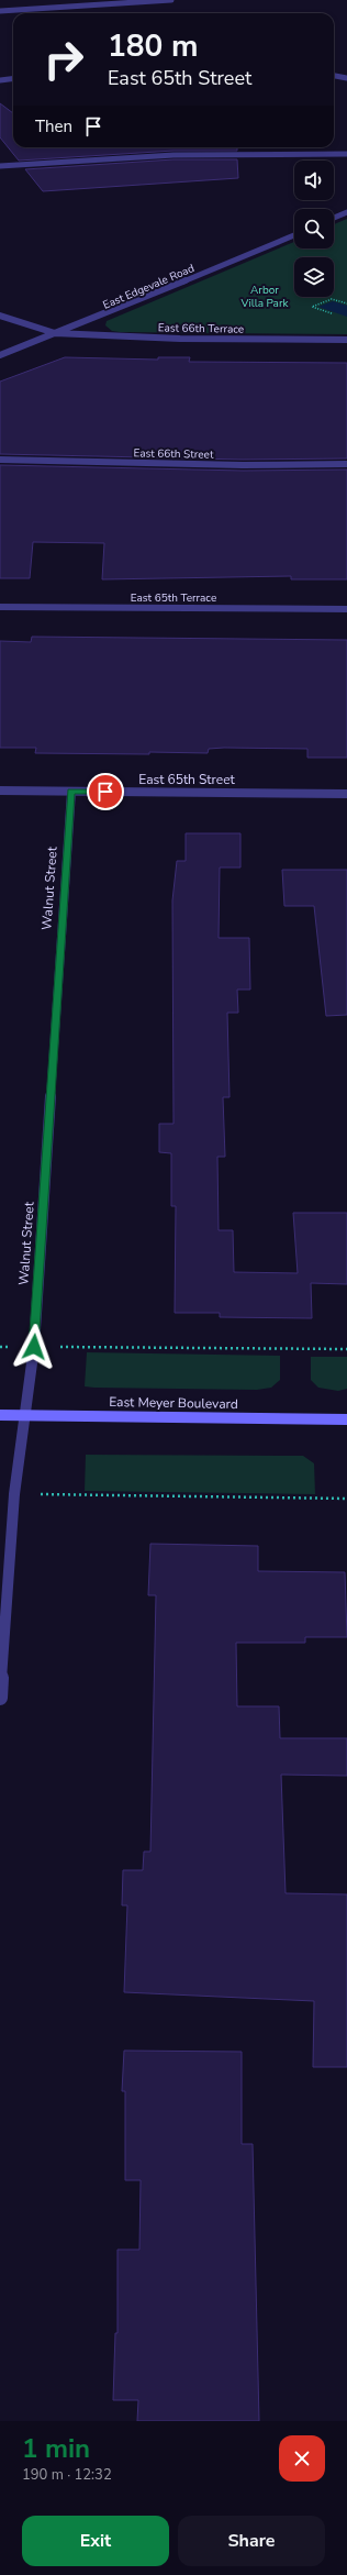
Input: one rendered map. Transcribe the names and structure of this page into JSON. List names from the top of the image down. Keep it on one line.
{"streets":{"main road":["East Meyer Boulevard"],"street":["East Edgevale Road","East 66th Terrace","East 66th Street","East 65th Terrace","East 65th Street","Walnut Street"]},"crossings":[["East Edgevale Road","East 66th Terrace"],["East 65th Street","Walnut Street"],["Walnut Street","East Meyer Boulevard"]],"parks":["Arbor Villa Park"],"page":{"turn":["180 m","East 65th Street"],"then":"Then","heading":["1 min","190 m · 12:32"],"buttons":["Exit","Share"]}}
